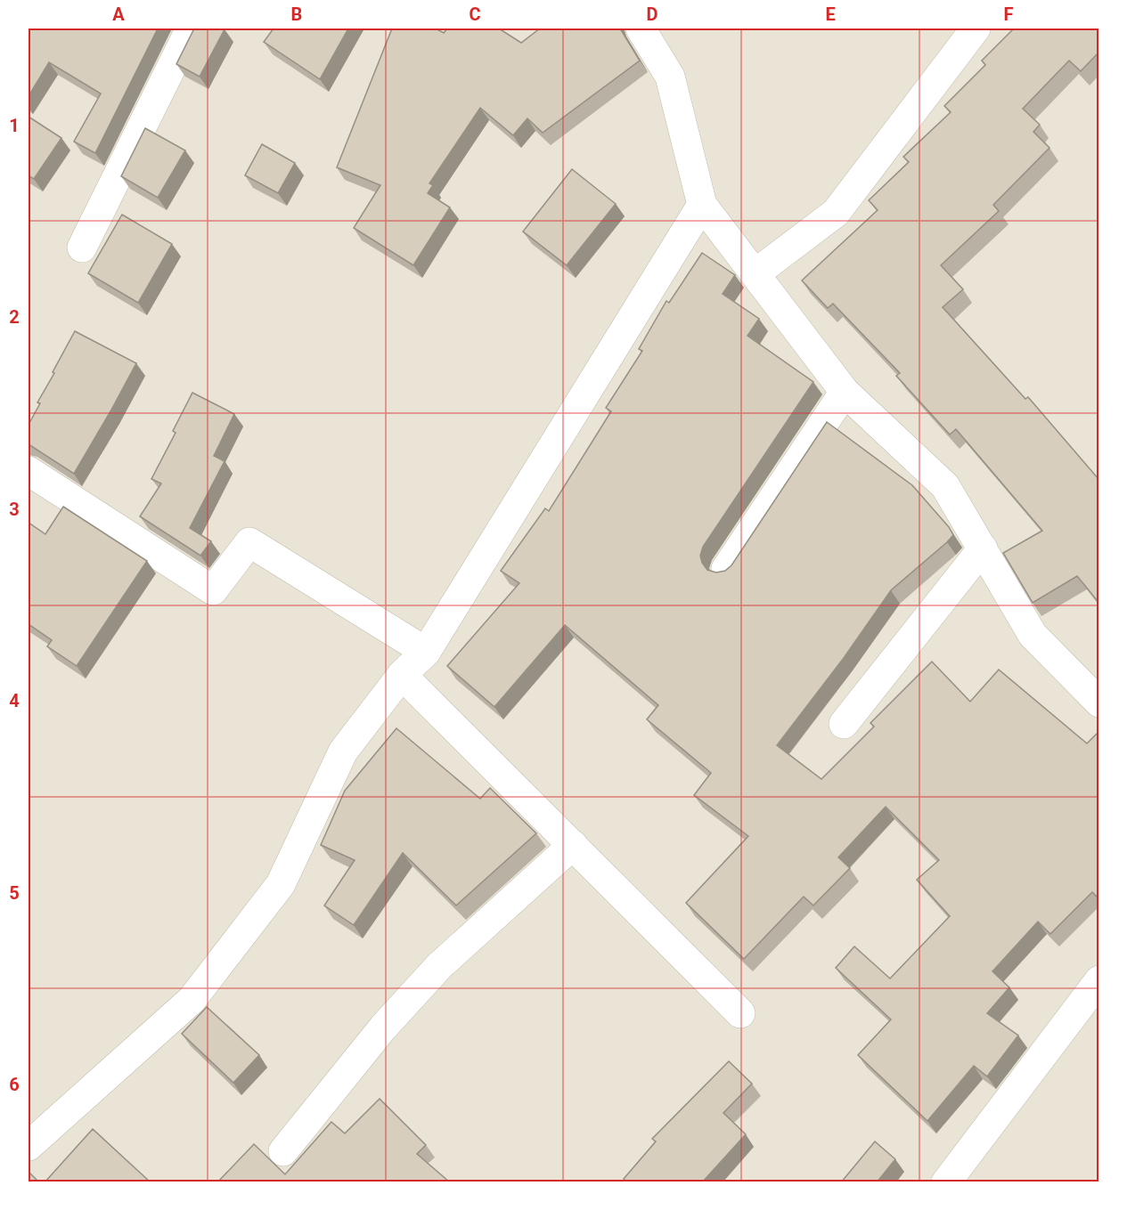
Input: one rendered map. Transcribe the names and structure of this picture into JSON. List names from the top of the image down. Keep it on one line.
{"grid":{"columns":["A","B","C","D","E","F"],"rows":["1","2","3","4","5","6"]}}
